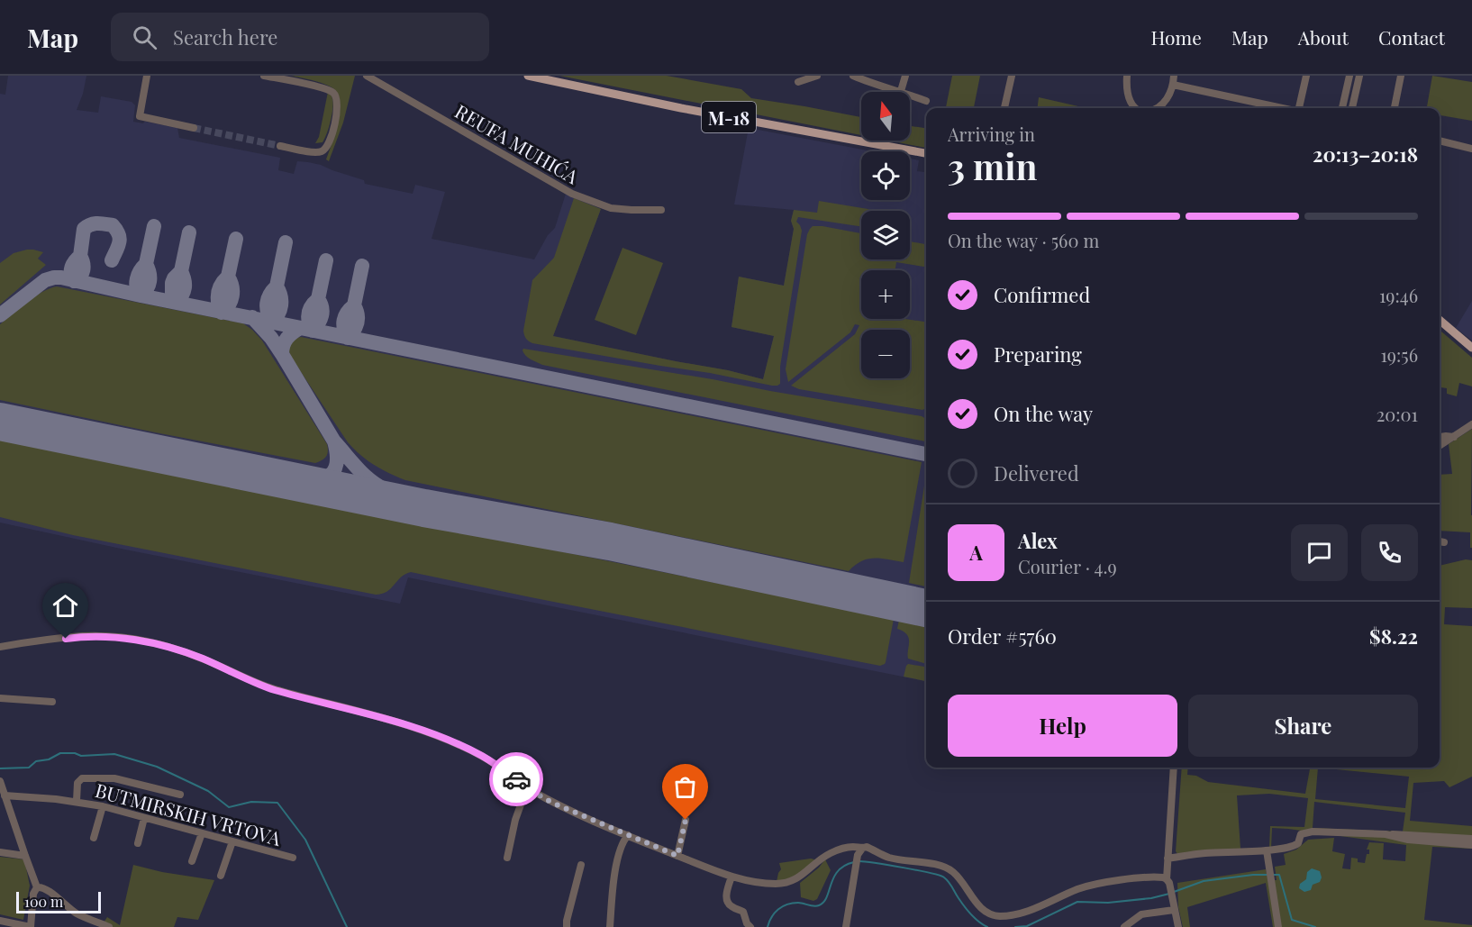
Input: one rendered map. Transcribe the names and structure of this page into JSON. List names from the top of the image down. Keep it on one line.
{"streets":{"main road":["M-18"],"street":["REUFA MUHIĆA","BUTMIRSKIH VRTOVA"]},"scale_bar":"100 m","north":"top","page":{"header":"Map","search":"Search here","nav":["Home","Map","About","Contact"],"map_buttons":["+","−"],"heading":["3 min","Arriving in","20:13–20:18"],"panel":["Alex","Courier · 4.9","Order #5760","$8.22"],"bar":"On the way · 560 m","list":[["Confirmed","19:46"],["Preparing","19:56"],["On the way","20:01"],"Delivered"],"round":"A","buttons":["Help","Share"],"scale":"100 m"}}
